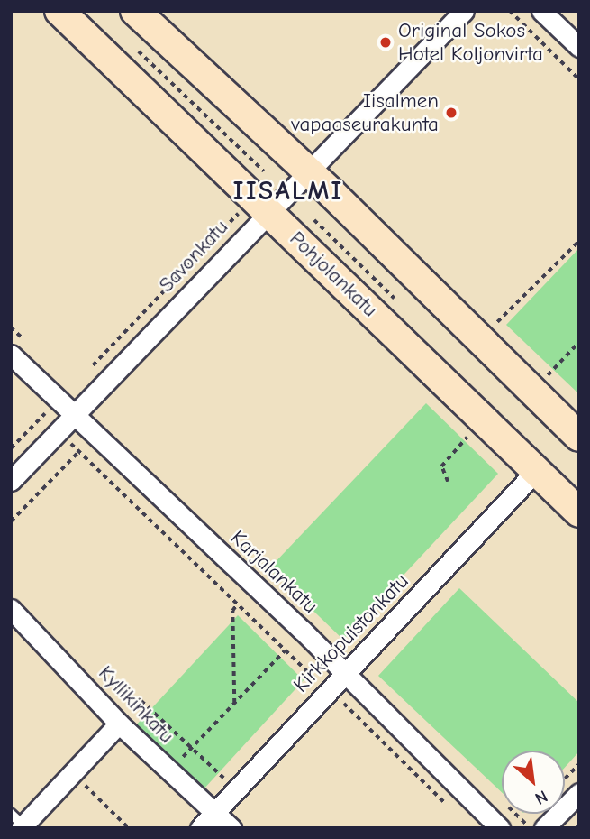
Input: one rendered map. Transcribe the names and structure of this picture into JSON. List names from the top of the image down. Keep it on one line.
{"streets":{"main road":["Pohjolankatu"],"street":["Savonkatu","Karjalankatu","Kirkkopuistonkatu","Kyllikinkatu"]},"crossings":[["Savonkatu","Pohjolankatu"],["Savonkatu","Karjalankatu"],["Pohjolankatu","Kirkkopuistonkatu"],["Karjalankatu","Kirkkopuistonkatu"],["Kirkkopuistonkatu","Kyllikinkatu"]],"districts":["IISALMI"],"places":["Original Sokos Hotel Koljonvirta","Iisalmen vapaaseurakunta"],"north":"bottom right"}
